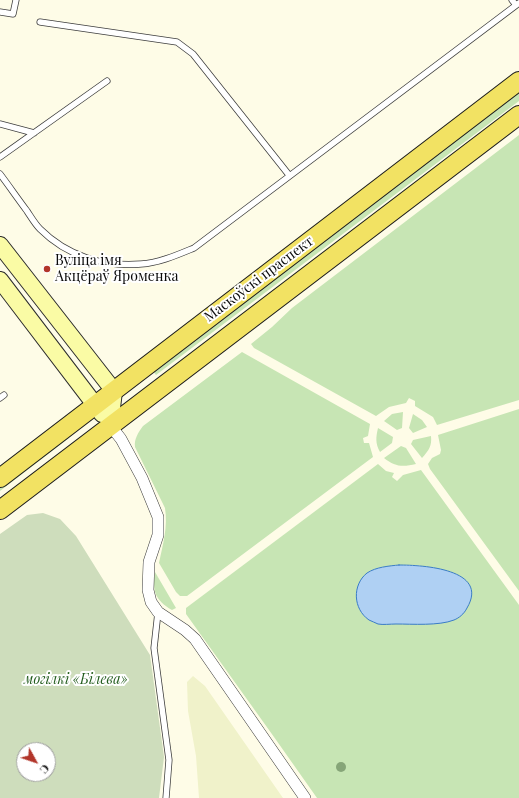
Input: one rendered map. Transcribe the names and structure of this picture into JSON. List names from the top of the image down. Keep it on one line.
{"streets":{"main road":["Маскоўскі праспект"]},"parks":["могілкі «Білева»"],"places":["Вуліца імя Акцёраў Яроменка"],"north":"bottom right"}
